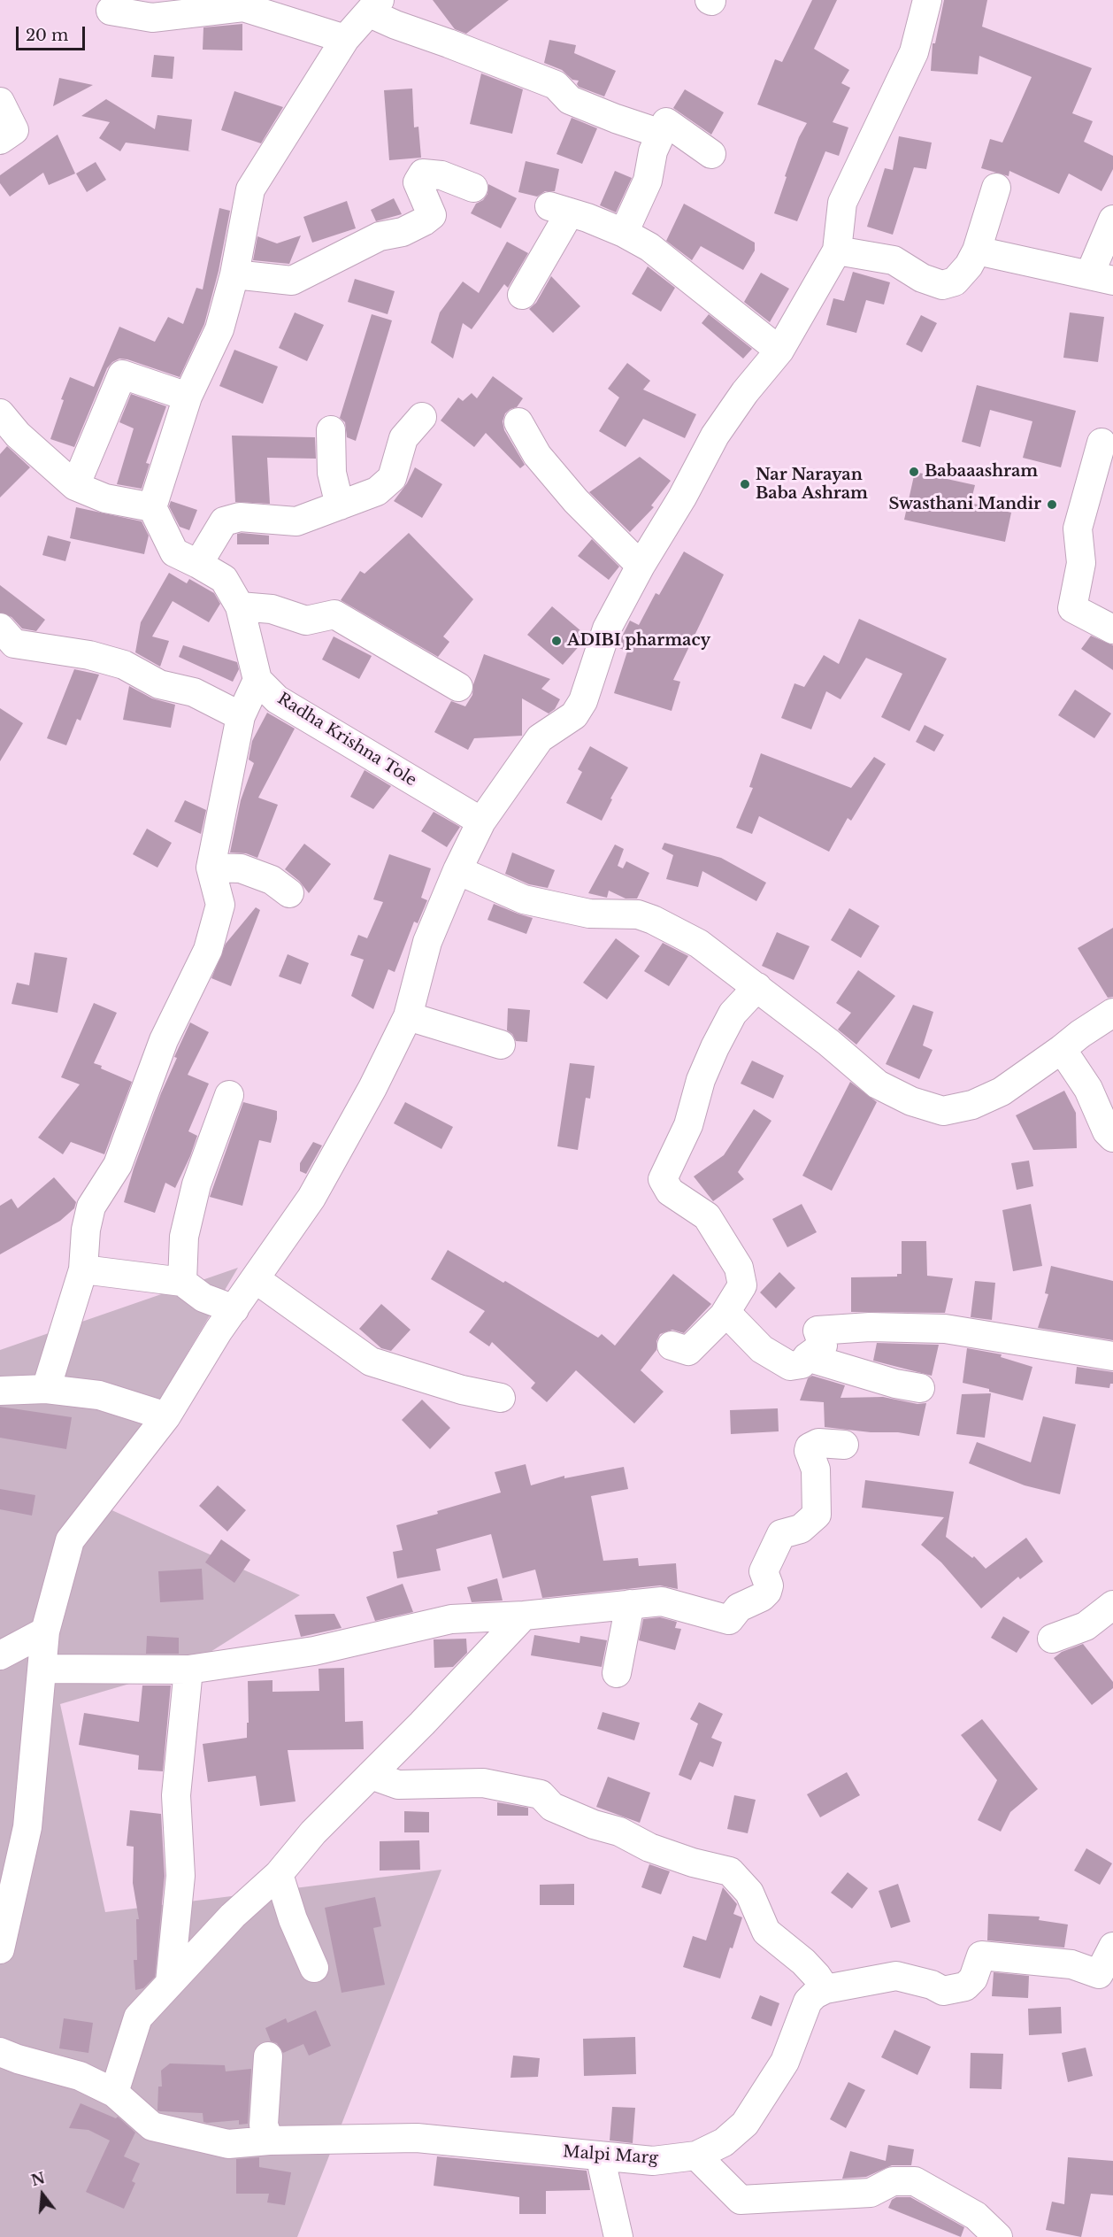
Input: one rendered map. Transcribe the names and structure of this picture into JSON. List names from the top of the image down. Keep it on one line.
{"streets":{"street":["Radha Krishna Tole","Malpi Marg"]},"places":["Babaaashram","Nar Narayan Baba Ashram","Swasthani Mandir","ADIBI pharmacy"],"scale_bar":"20 m","north":"top"}
